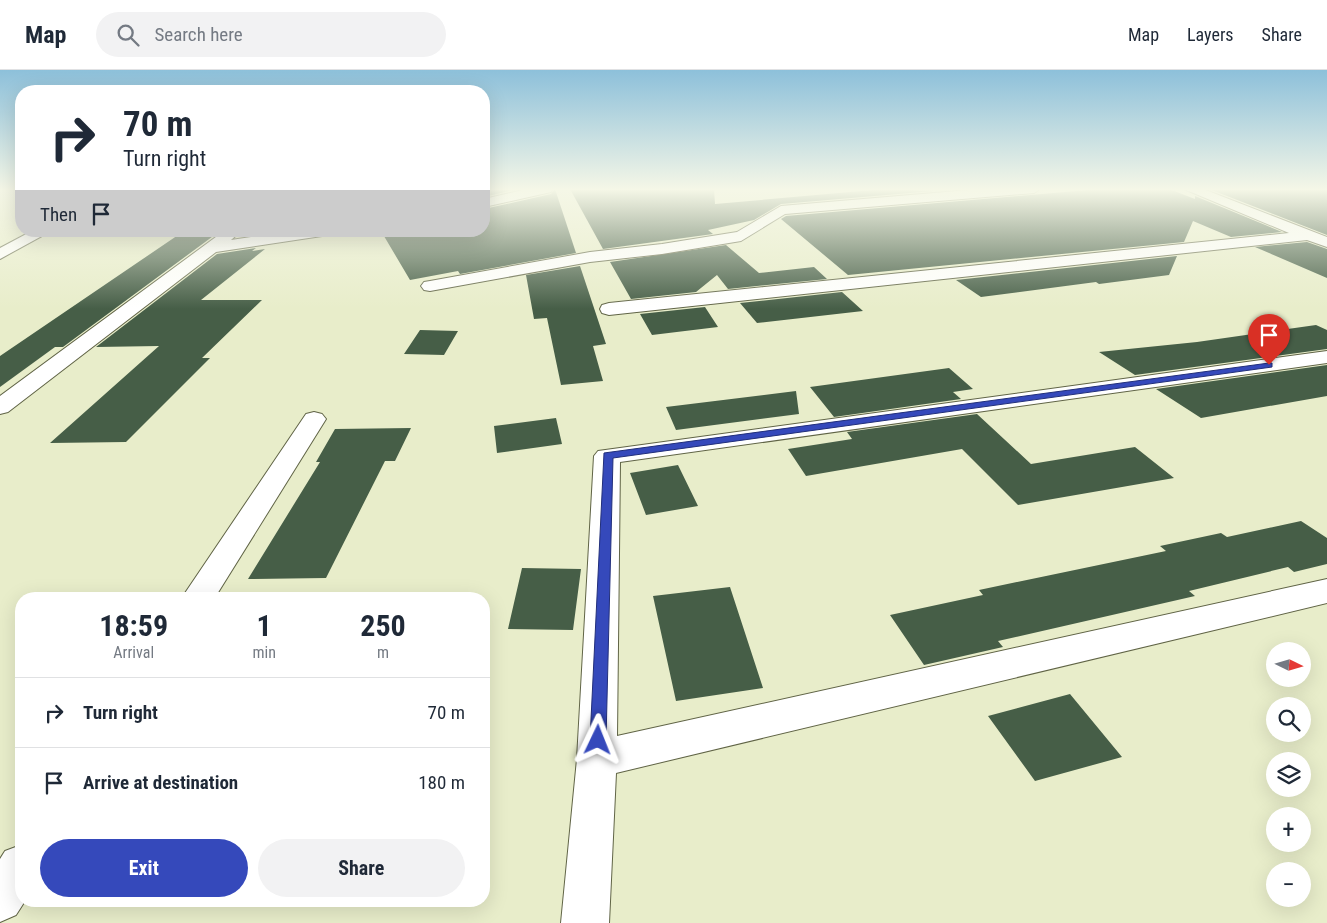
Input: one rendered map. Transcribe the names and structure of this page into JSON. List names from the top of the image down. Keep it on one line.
{"north":"right","page":{"header":"Map","search":"Search here","nav":["Map","Layers","Share"],"turn":["70 m","Turn right"],"then":"Then","eta":["18:59","Arrival","1","min","250","m"],"map_buttons":["+","−"],"list":[{"name":"Turn right","value":"70 m"},{"name":"Arrive at destination","value":"180 m"}],"buttons":["Exit","Share"]}}
